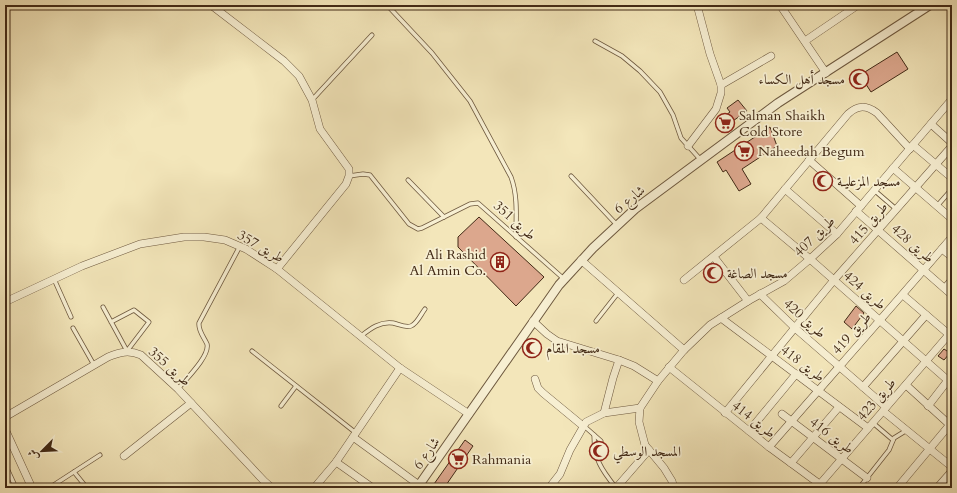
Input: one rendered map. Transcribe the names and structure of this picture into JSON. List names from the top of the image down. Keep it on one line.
{"streets":{"street":["شارع 6","طريق 415","طريق 407","طريق 428","طريق 357","طريق 424","طريق 420","طريق 419","طريق 418","طريق 355","طريق 423","طريق 414","طريق 416"],"lane":["طريق 351"]},"crossings":[["شارع 6","طريق 351"],["شارع 6","طريق 357"],["طريق 415","طريق 428"],["طريق 415","طريق 424"],["طريق 415","طريق 420"],["طريق 415","طريق 418"],["طريق 415","طريق 414"],["طريق 407","طريق 428"],["طريق 407","طريق 424"],["طريق 407","طريق 420"],["طريق 407","طريق 418"],["طريق 407","طريق 414"],["طريق 428","طريق 419"],["طريق 424","طريق 419"],["طريق 424","طريق 423"],["طريق 420","طريق 419"],["طريق 420","طريق 423"],["طريق 419","طريق 418"],["طريق 419","طريق 414"],["طريق 419","طريق 416"],["طريق 418","طريق 423"],["طريق 423","طريق 414"],["طريق 423","طريق 416"]],"places":{"mosque":["مسجد أهل الكساء","مسجد المزعليـة","مسجد الصاغة","مسجد المقام","المسجد الوسطي"],"supermarket":["Salman Shaikh Cold Store","Naheedah Begum","Rahmania"],"building":["Ali Rashid Al Amin Co."]},"north":"bottom left"}
